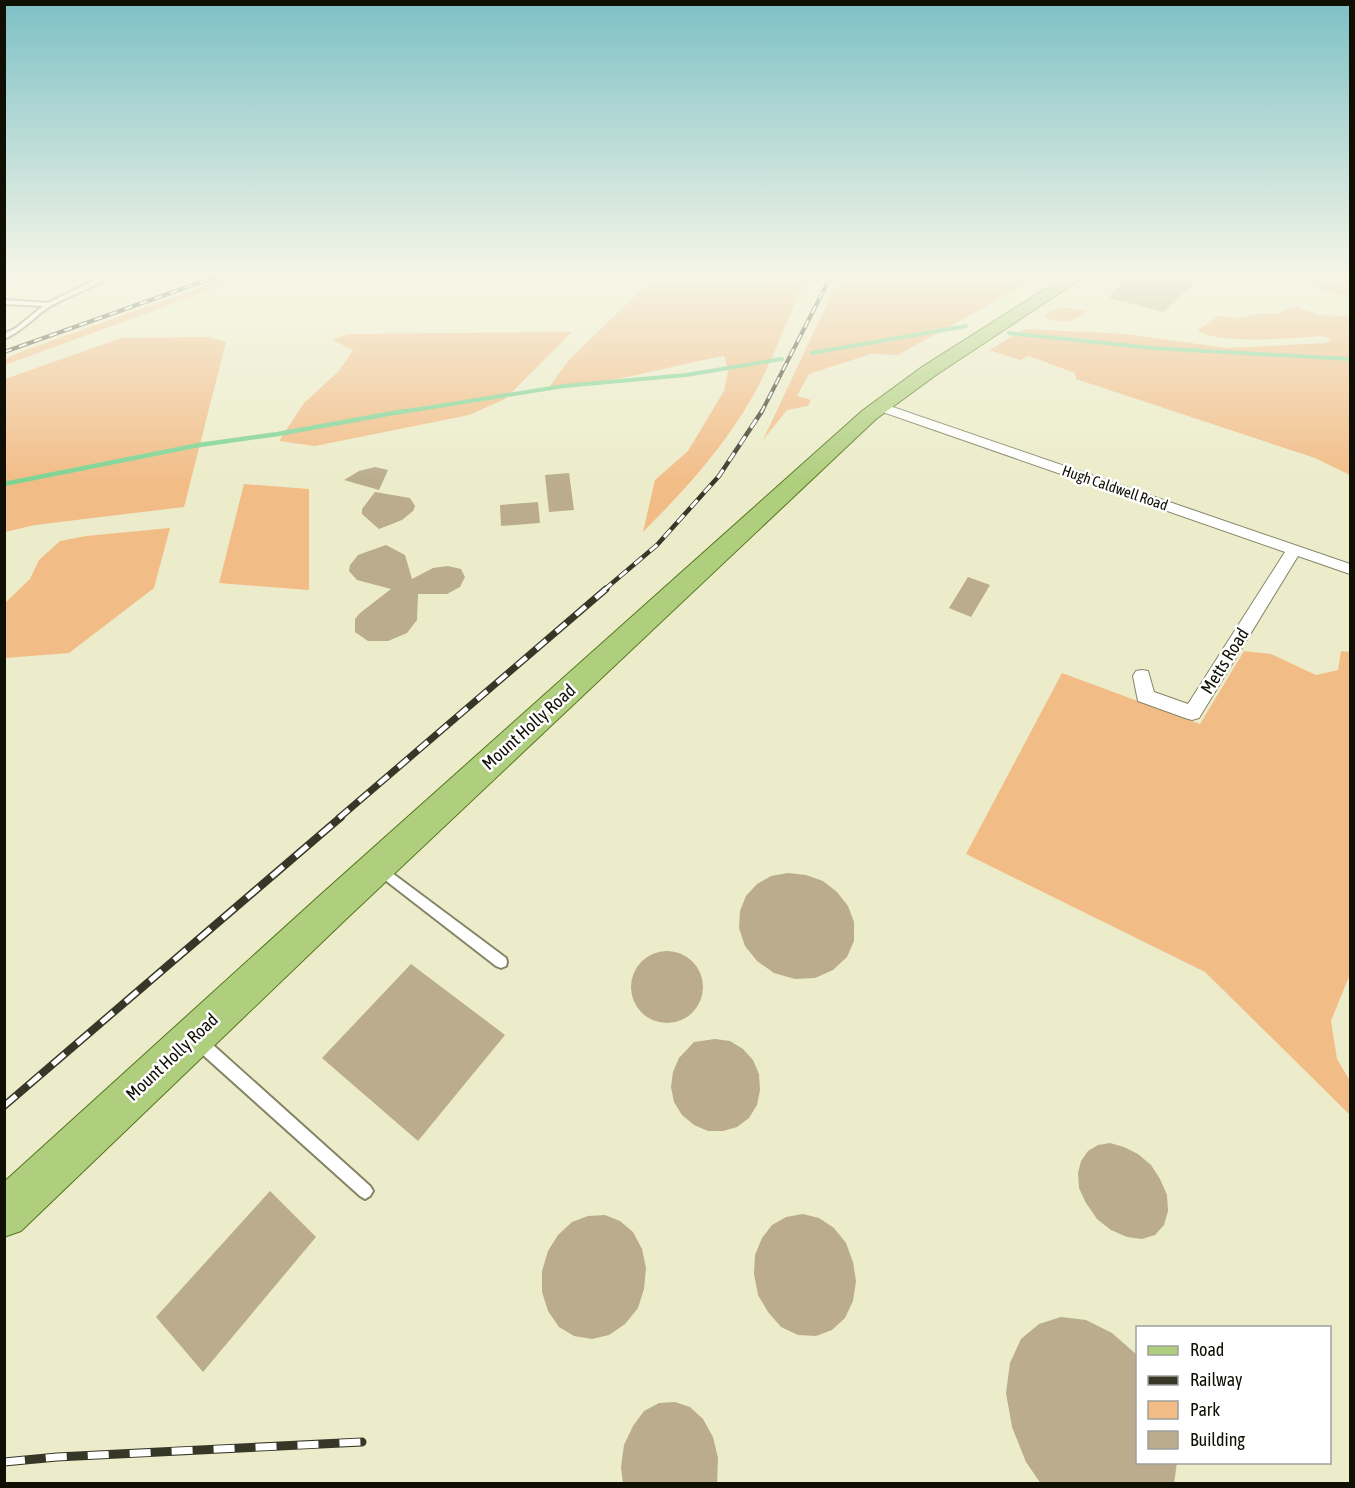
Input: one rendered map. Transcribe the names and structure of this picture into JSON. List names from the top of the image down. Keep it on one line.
{"streets":{"main road":["Mount Holly Road"],"street":["Hugh Caldwell Road","Metts Road"]},"crossings":[["Hugh Caldwell Road","Metts Road"],["Hugh Caldwell Road","Mount Holly Road"]],"legend":["Road","Railway","Park","Building"]}
